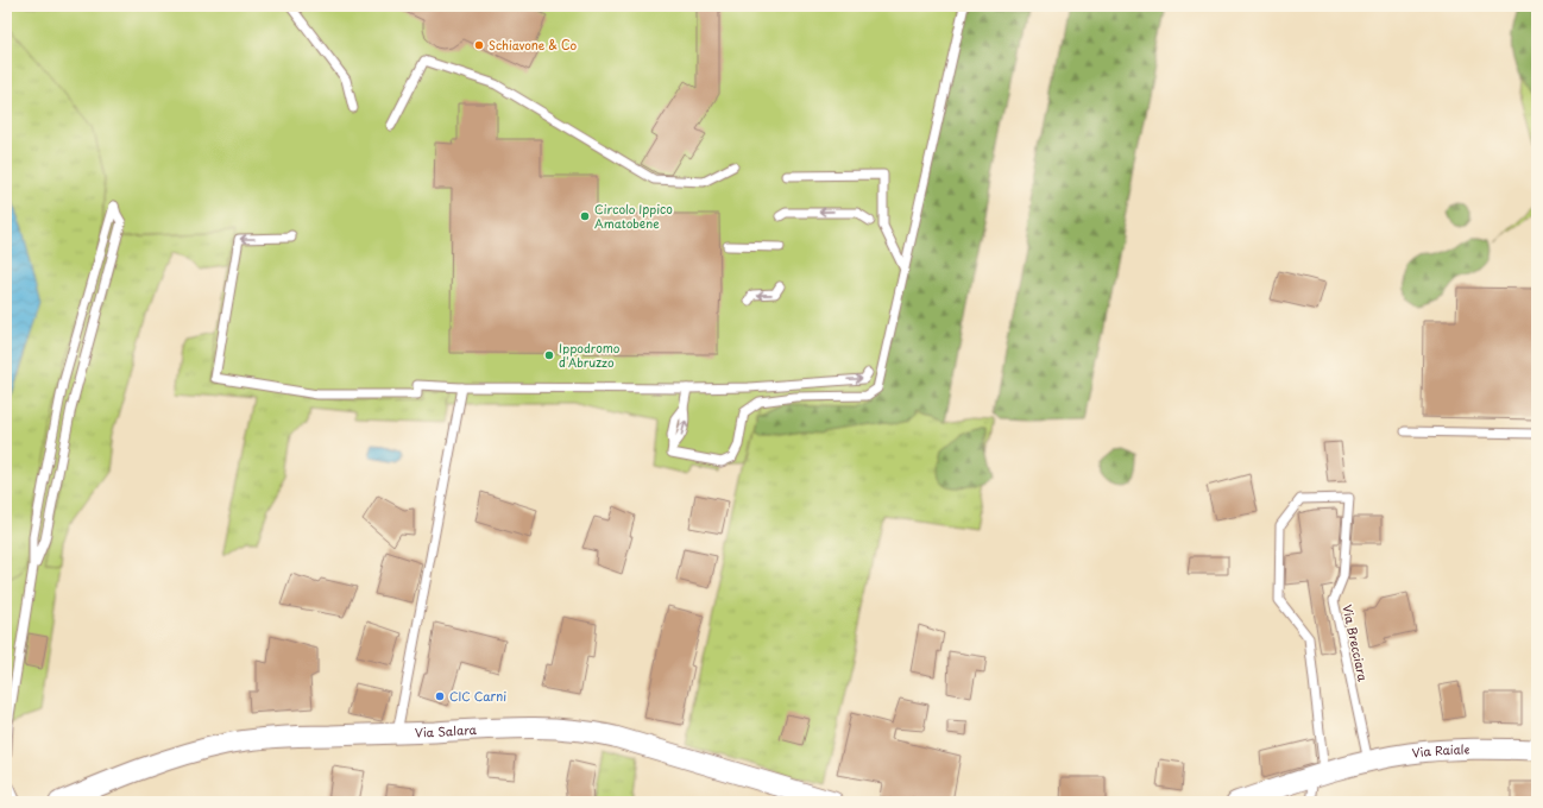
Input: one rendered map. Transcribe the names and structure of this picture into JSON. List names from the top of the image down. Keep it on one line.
{"streets":{"street":["Via Salara","Via Raiale"],"lane":["Via Brecciara"]},"crossings":[["Via Brecciara","Via Raiale"]],"places":["Schiavone & Co","Circolo Ippico Amatobene","Ippodromo d'Abruzzo","CIC Carni"]}
